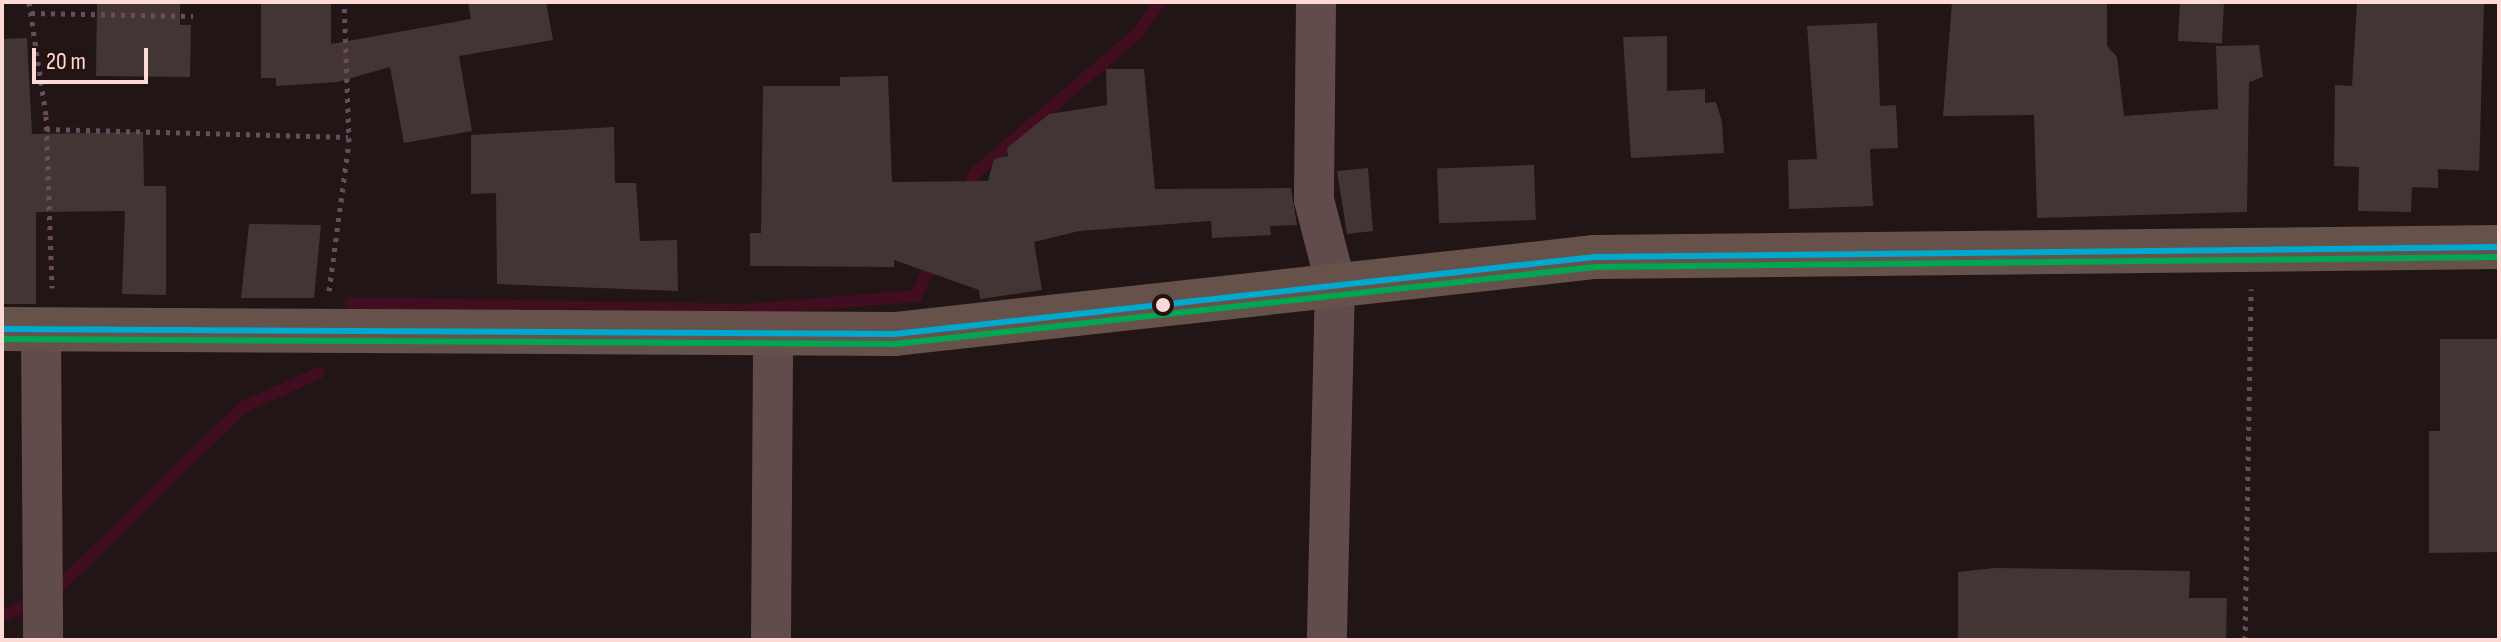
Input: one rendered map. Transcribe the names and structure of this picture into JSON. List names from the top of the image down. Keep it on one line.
{"scale_bar":"20 m"}
